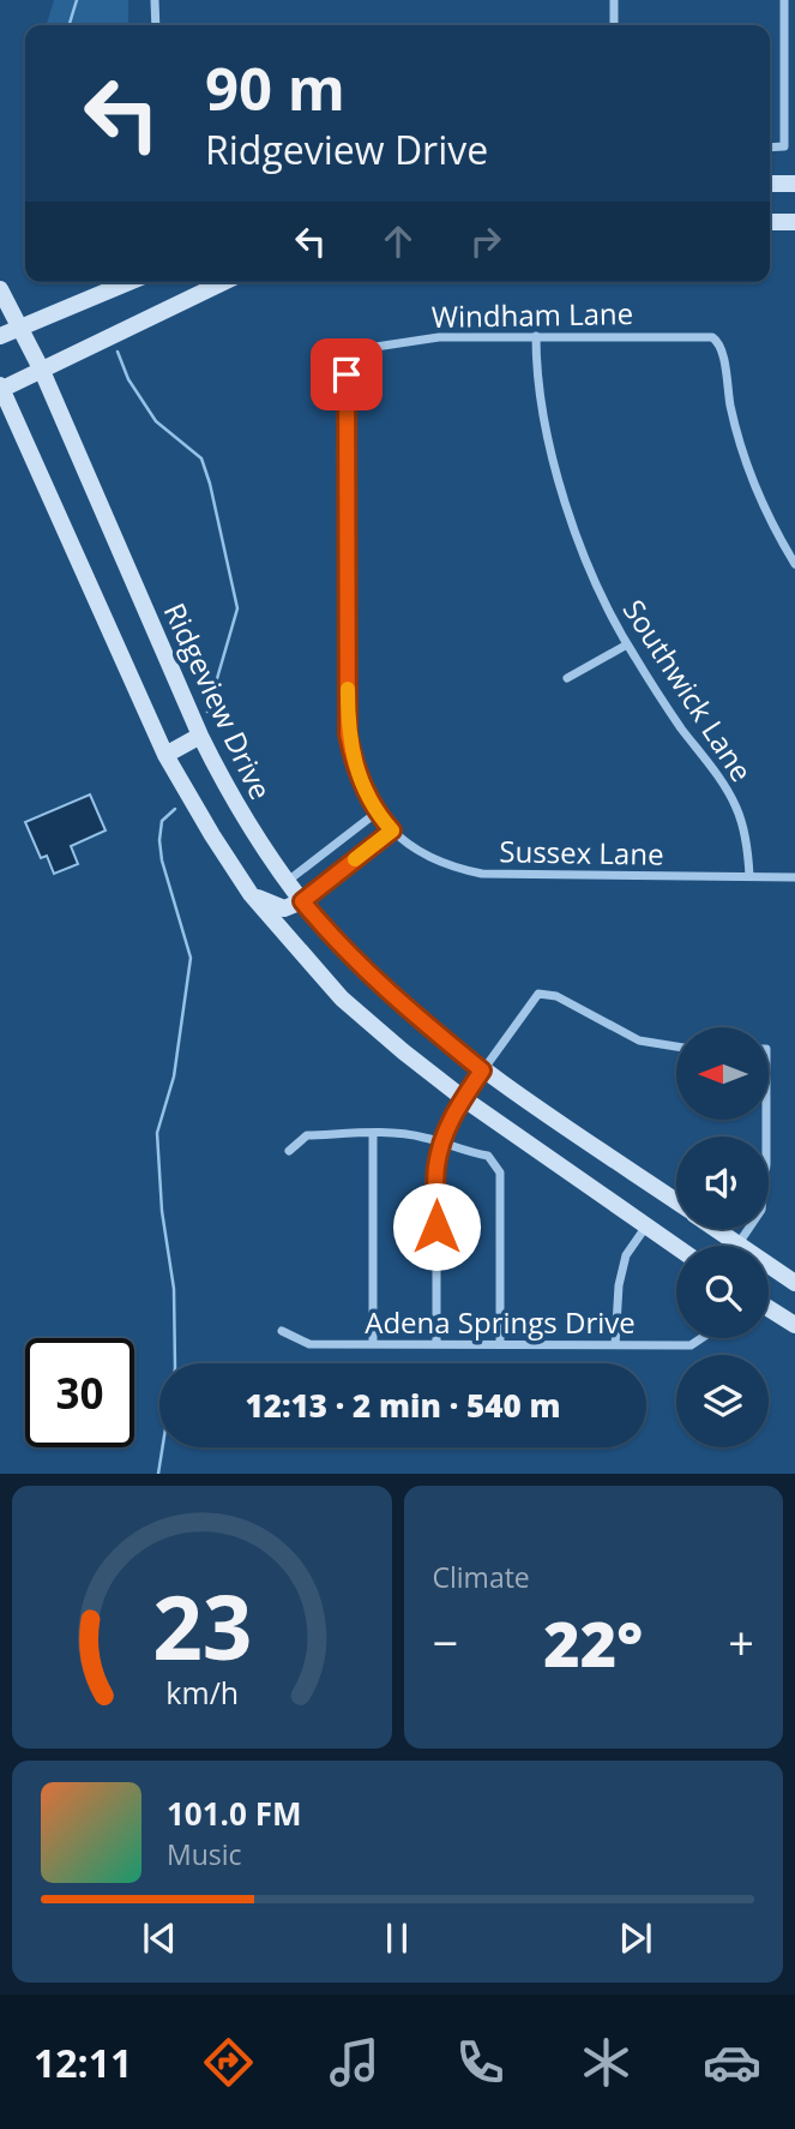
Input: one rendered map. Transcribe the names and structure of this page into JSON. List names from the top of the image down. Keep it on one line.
{"streets":{"main road":["Ridgeview Drive"],"street":["Windham Lane","Southwick Lane","Sussex Lane","Adena Springs Drive"]},"crossings":[["Windham Lane","Southwick Lane"],["Windham Lane","Sussex Lane"],["Southwick Lane","Sussex Lane"]],"north":"left","page":{"turn":["90 m","Ridgeview Drive"],"limit":"30","trip":"12:13 · 2 min · 540 m","tile":"Climate","heat":["−","22°","+"],"song":["101.0 FM","Music"],"tabs":"12:11","gauge":["23","km/h"]}}
